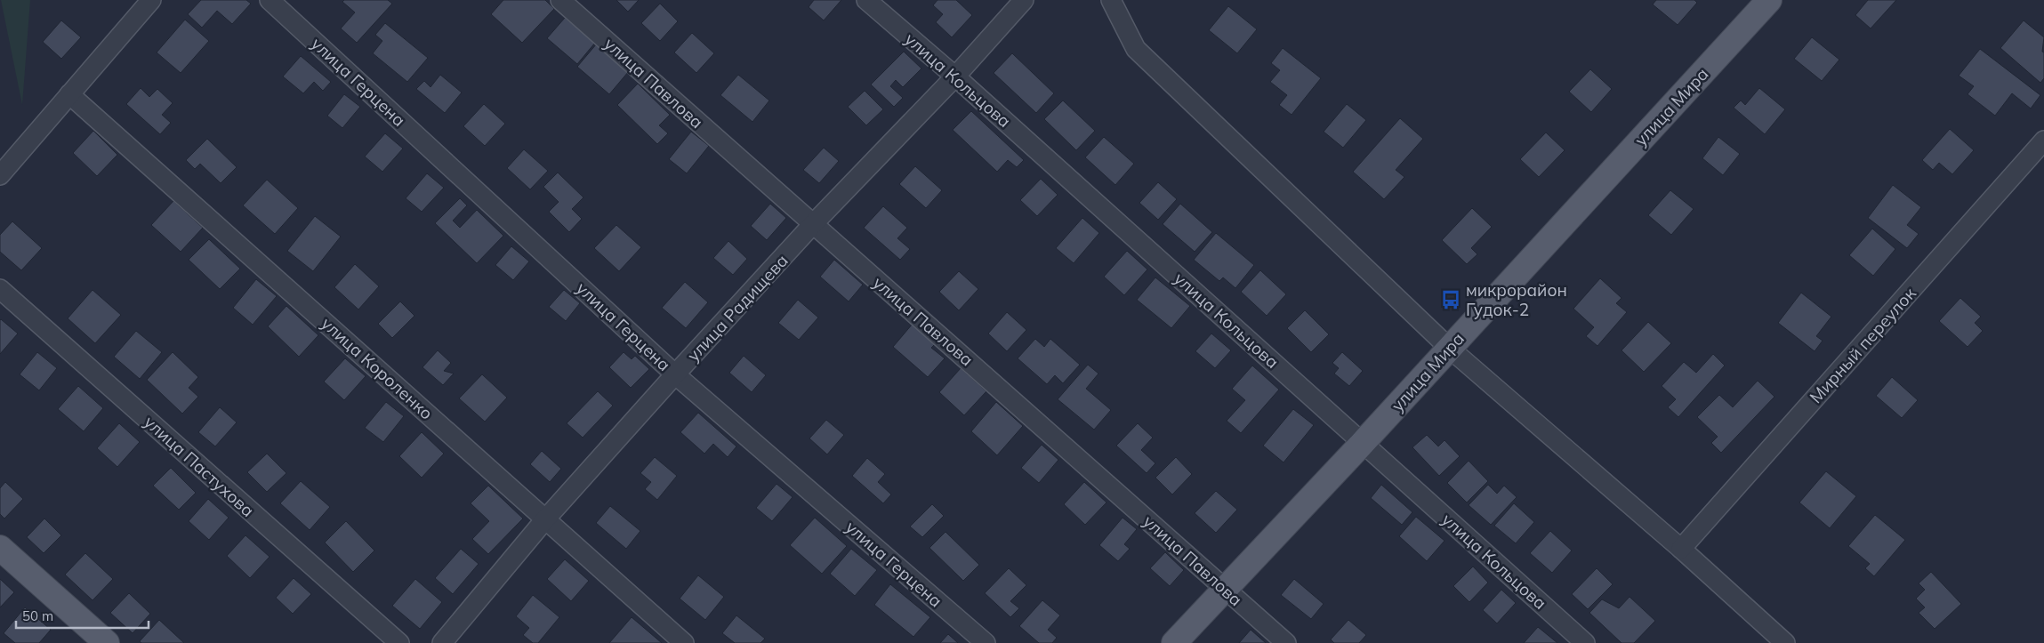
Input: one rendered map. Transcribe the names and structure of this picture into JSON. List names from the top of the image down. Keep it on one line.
{"streets":{"main road":["улица Мира"],"street":["улица Кольцова","улица Герцена","улица Павлова","улица Радищева","Мирный переулок","улица Короленко","улица Пастухова"]},"crossings":[["улица Кольцова","улица Мира"],["улица Кольцова","улица Радищева"],["улица Герцена","улица Радищева"],["улица Павлова","улица Мира"],["улица Павлова","улица Радищева"],["улица Радищева","улица Короленко"]],"places":{"bus stop":["микрорайон Гудок-2"]},"scale_bar":"50 m"}
